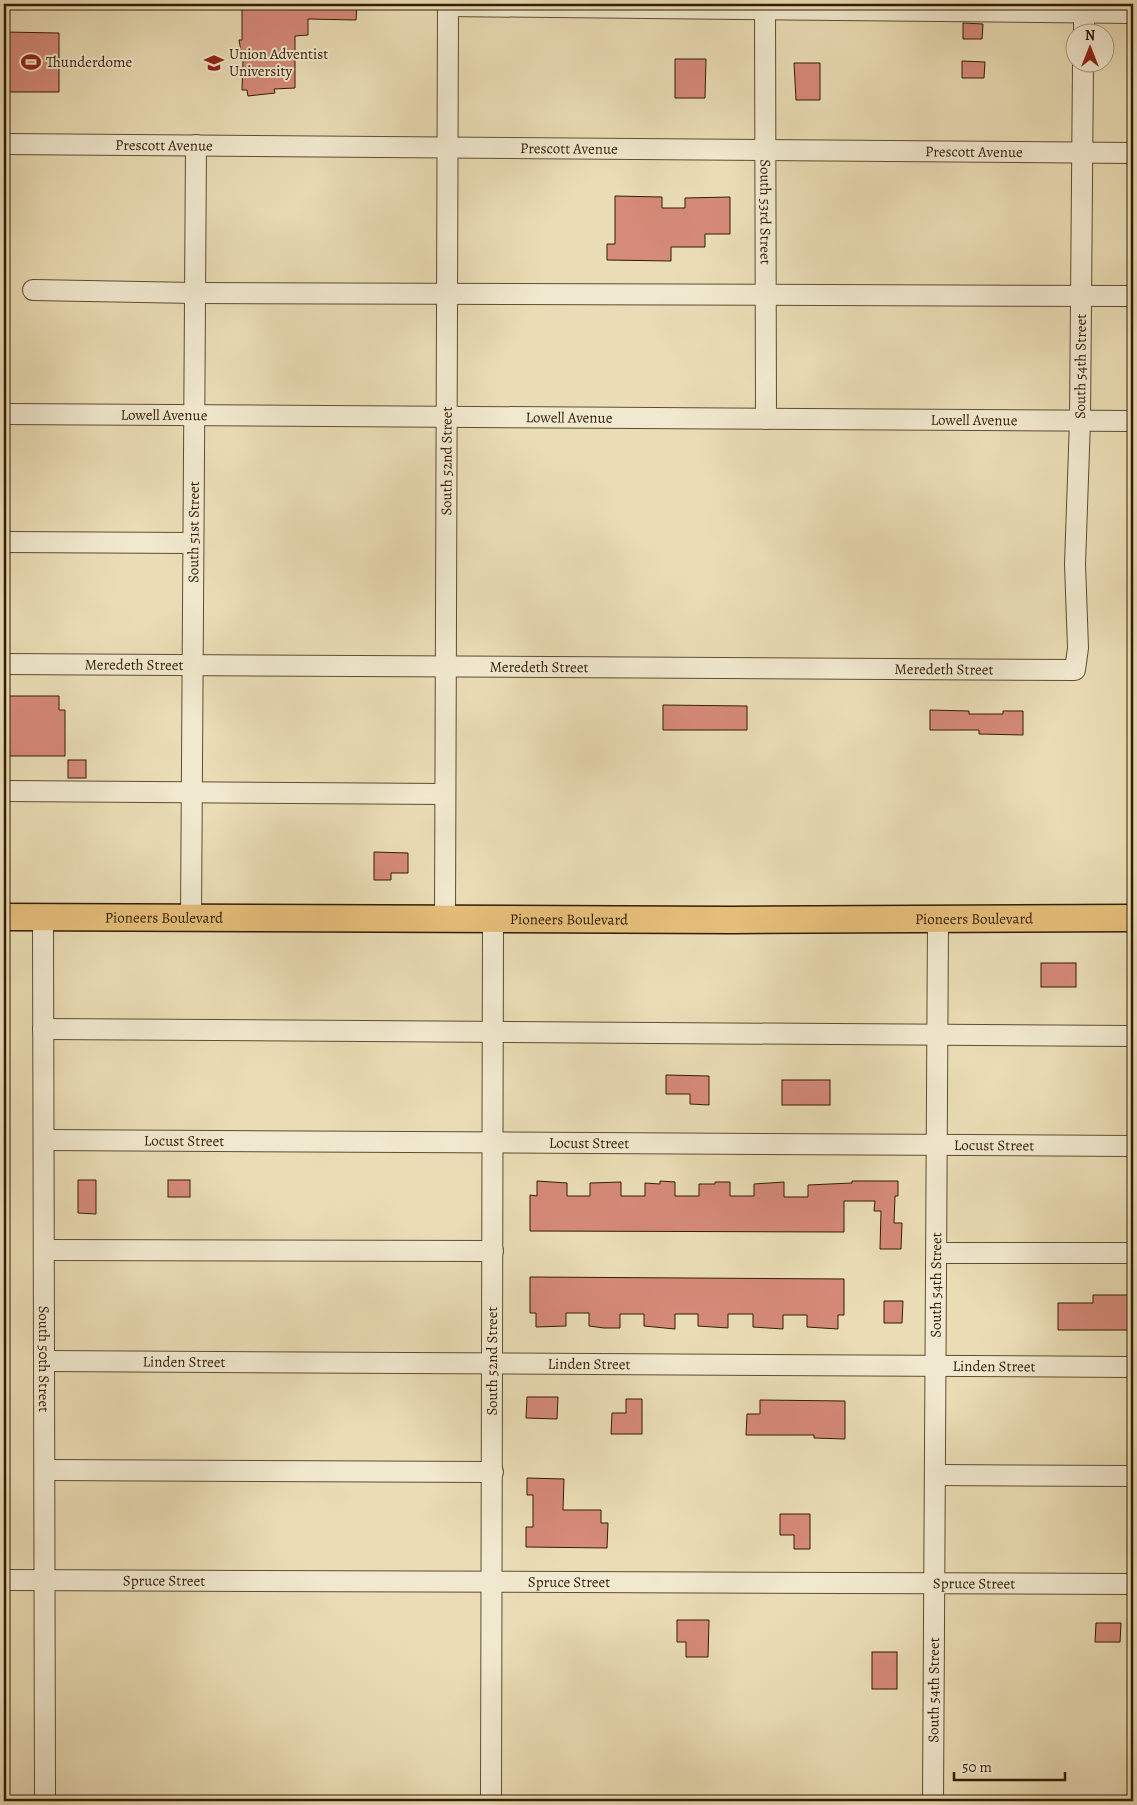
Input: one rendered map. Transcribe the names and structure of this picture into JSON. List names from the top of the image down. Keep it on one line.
{"streets":{"main road":["Pioneers Boulevard"],"street":["Prescott Avenue","South 53rd Street","South 54th Street","Lowell Avenue","South 52nd Street","South 51st Street","Meredeth Street","Locust Street","South 50th Street","Linden Street","Spruce Street"]},"crossings":[["Prescott Avenue","South 53rd Street"],["Prescott Avenue","South 54th Street"],["Prescott Avenue","South 52nd Street"],["Prescott Avenue","South 51st Street"],["South 53rd Street","Lowell Avenue"],["South 54th Street","Lowell Avenue"],["South 54th Street","Meredeth Street"],["South 54th Street","Pioneers Boulevard"],["South 54th Street","Locust Street"],["South 54th Street","Linden Street"],["South 54th Street","Spruce Street"],["Lowell Avenue","South 52nd Street"],["Lowell Avenue","South 51st Street"],["South 52nd Street","Meredeth Street"],["South 52nd Street","Pioneers Boulevard"],["South 52nd Street","Locust Street"],["South 52nd Street","Linden Street"],["South 52nd Street","Spruce Street"],["South 51st Street","Meredeth Street"],["South 51st Street","Pioneers Boulevard"],["Pioneers Boulevard","South 50th Street"],["Locust Street","South 50th Street"],["South 50th Street","Linden Street"],["South 50th Street","Spruce Street"]],"places":{"sports":["Thunderdome"],"school or university":["Union Adventist University"]},"scale_bar":"50 m","north":"top"}
